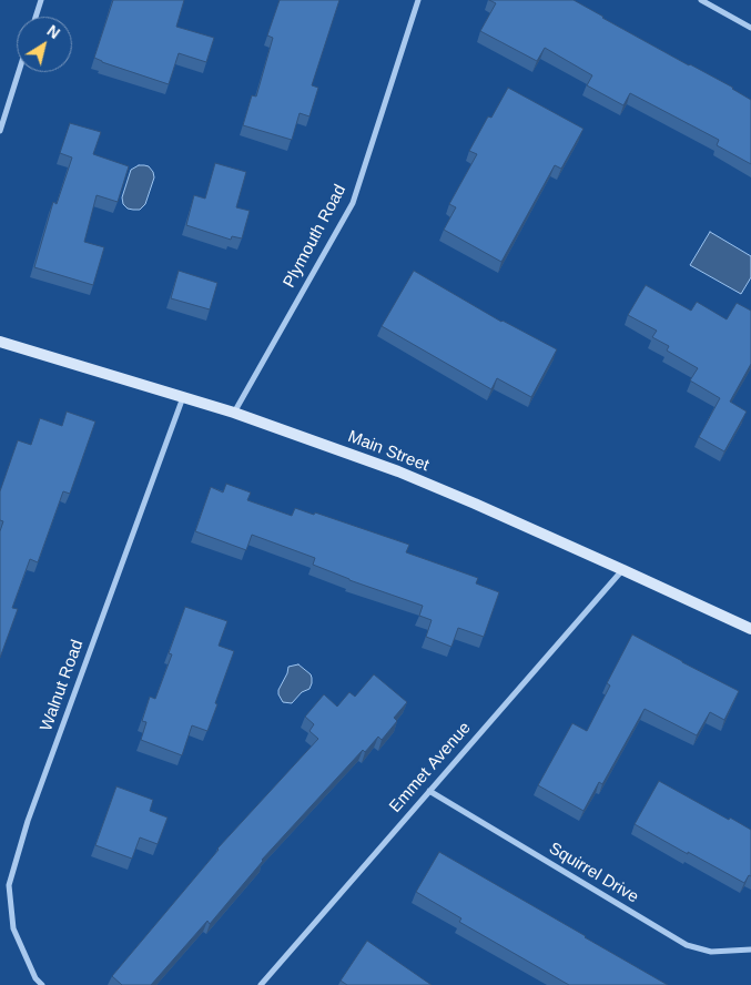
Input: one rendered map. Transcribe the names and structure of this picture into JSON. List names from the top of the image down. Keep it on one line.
{"streets":{"main road":["Main Street"],"street":["Plymouth Road","Walnut Road","Emmet Avenue","Squirrel Drive"]},"crossings":[["Plymouth Road","Main Street"],["Main Street","Walnut Road"],["Main Street","Emmet Avenue"],["Emmet Avenue","Squirrel Drive"]],"north":"top right"}
